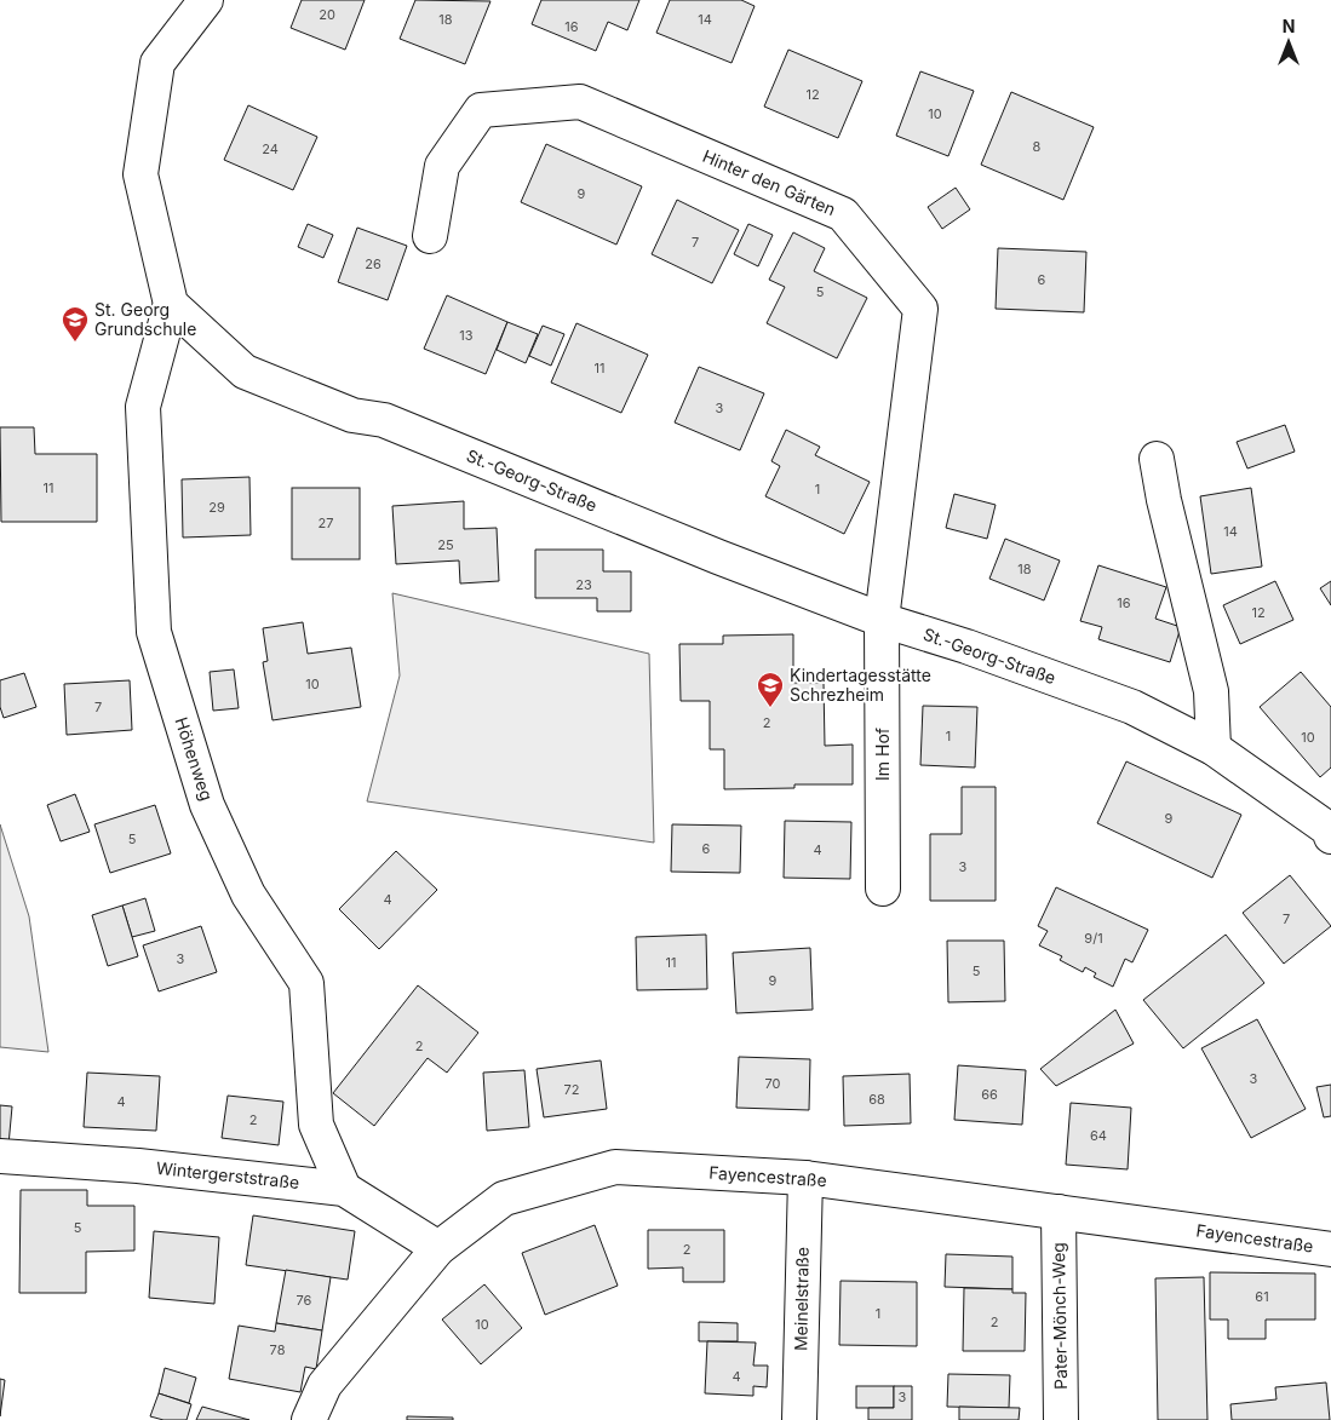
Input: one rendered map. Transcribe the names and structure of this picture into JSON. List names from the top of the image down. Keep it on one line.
{"streets":{"street":["Hinter den Gärten","St.-Georg-Straße","Im Hof","Höhenweg","Wintergerststraße","Fayencestraße","Meinelstraße","Pater-Mönch-Weg"]},"crossings":[["Hinter den Gärten","St.-Georg-Straße"],["Hinter den Gärten","Im Hof"],["St.-Georg-Straße","Im Hof"],["St.-Georg-Straße","Höhenweg"],["Höhenweg","Wintergerststraße"],["Wintergerststraße","Fayencestraße"],["Fayencestraße","Meinelstraße"],["Fayencestraße","Pater-Mönch-Weg"]],"places":{"school or university":["St. Georg Grundschule","Kindertagesstätte Schrezheim"]},"house_numbers":["20","18","14","16","12","10","8","24","9","7","26","6","5","13","11","3","11","1","29","27","14","25","18","23","16","12","10","7","2","1","10","9","5","6","4","3","4","7","9/1","3","11","5","9","2","3","70","72","66","68","4","2","64","5","2","61","76","1","2","10","78","4","3"],"north":"top"}
